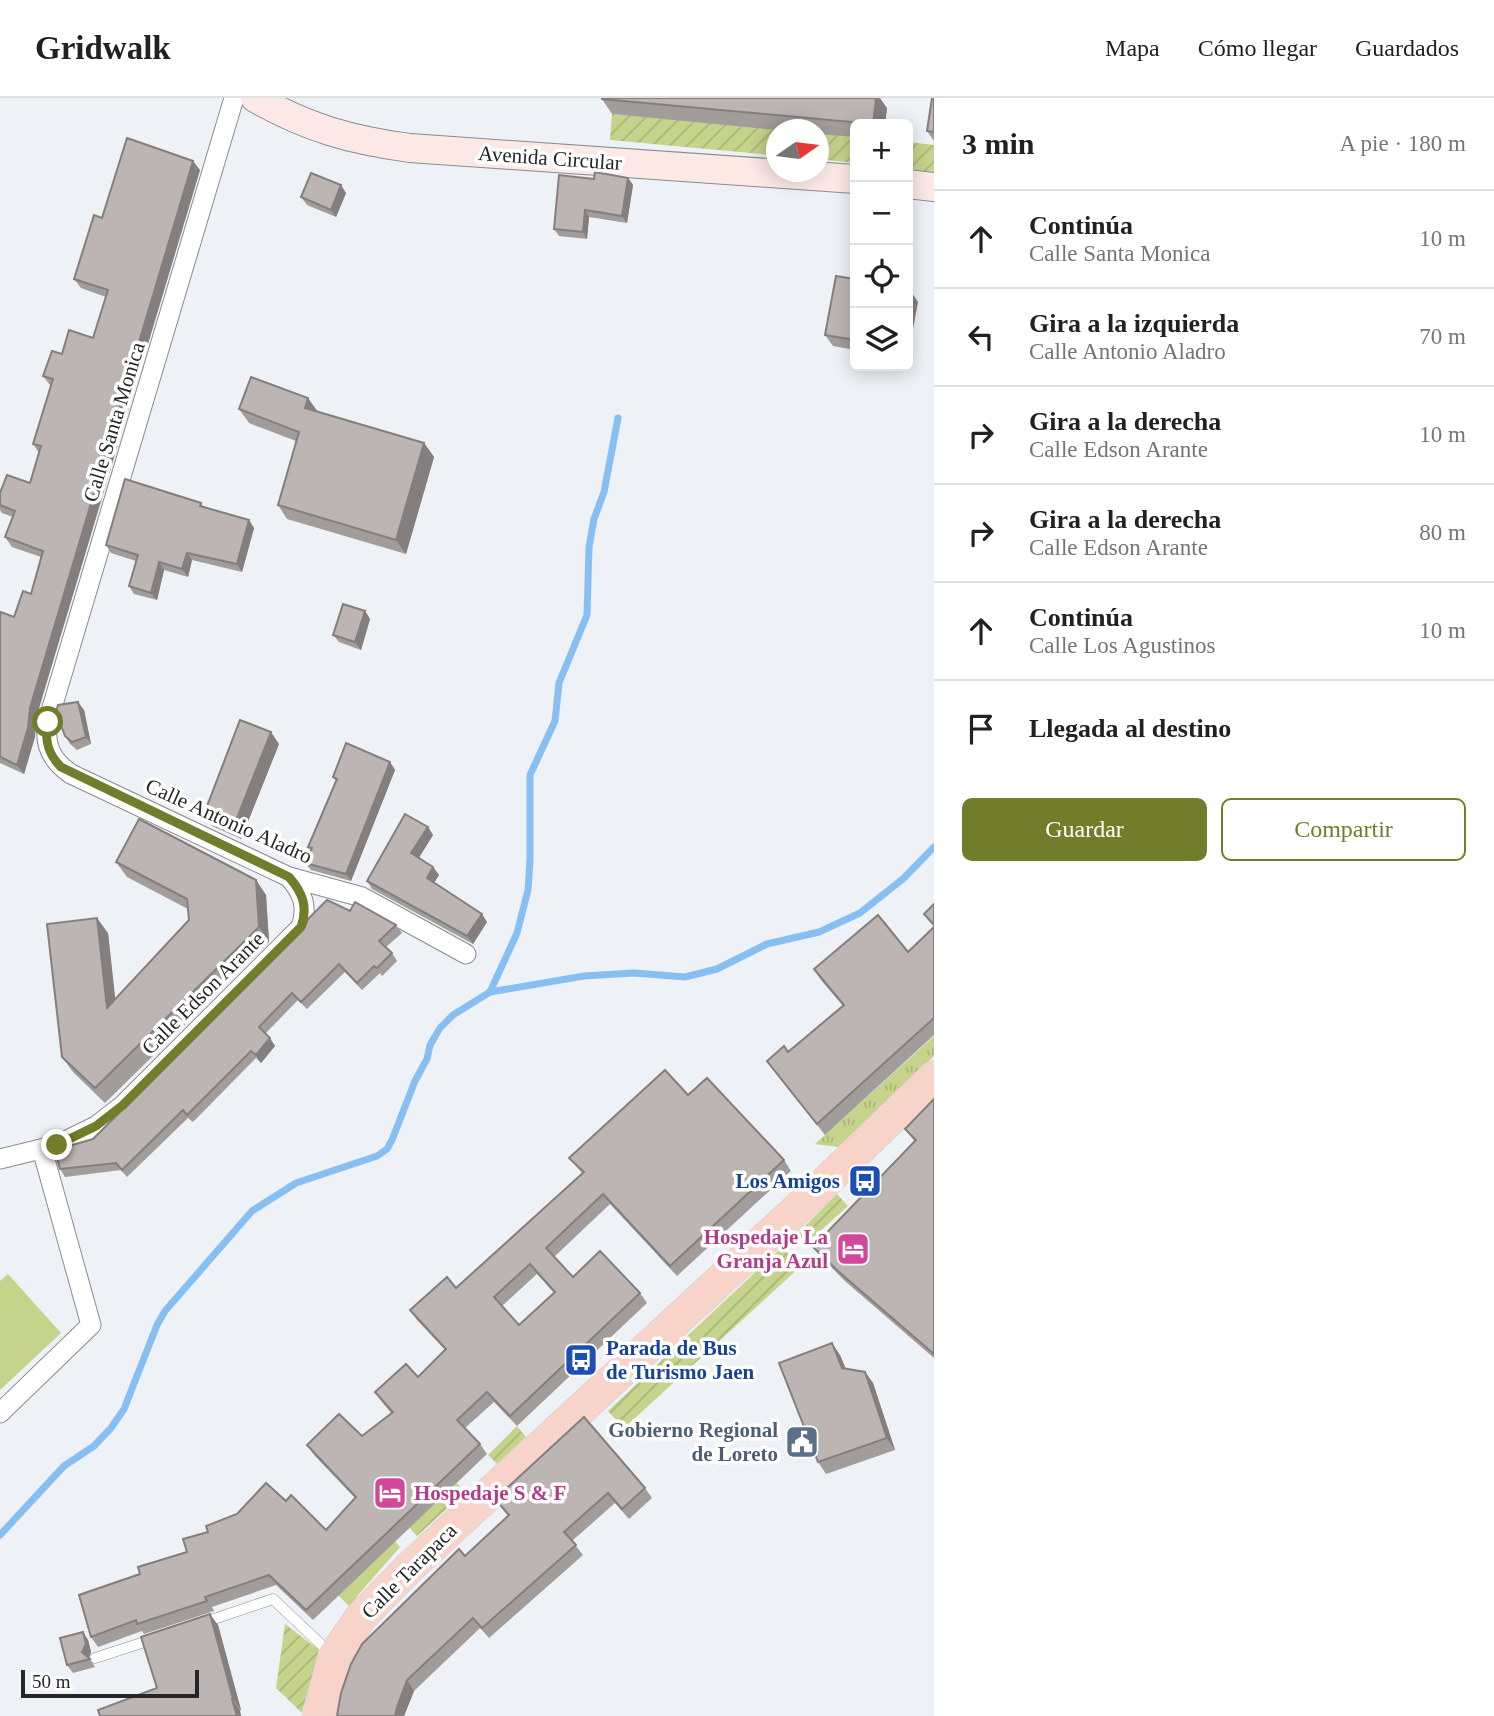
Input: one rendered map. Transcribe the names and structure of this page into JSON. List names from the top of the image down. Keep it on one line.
{"streets":{"main road":["Calle Tarapaca"],"street":["Avenida Circular","Calle Santa Monica","Calle Antonio Aladro","Calle Edson Arante"]},"crossings":[["Calle Santa Monica","Calle Antonio Aladro"],["Calle Antonio Aladro","Calle Edson Arante"]],"places":{"bus stop":["Los Amigos","Parada de Bus de Turismo Jaen"],"hotel":["Hospedaje La Granja Azul","Hospedaje S & F"],"public building":["Gobierno Regional de Loreto"]},"scale_bar":"50 m","north":"right","page":{"header":"Gridwalk","nav":["Mapa","Cómo llegar","Guardados"],"heading":["3 min","A pie · 180 m"],"map_buttons":["+","−"],"list":[["Continúa","Calle Santa Monica","10 m"],["Gira a la izquierda","Calle Antonio Aladro","70 m"],["Gira a la derecha","Calle Edson Arante","10 m"],["Gira a la derecha","Calle Edson Arante","80 m"],["Continúa","Calle Los Agustinos","10 m"],"Llegada al destino"],"buttons":["Guardar","Compartir"],"scale":"50 m"}}
